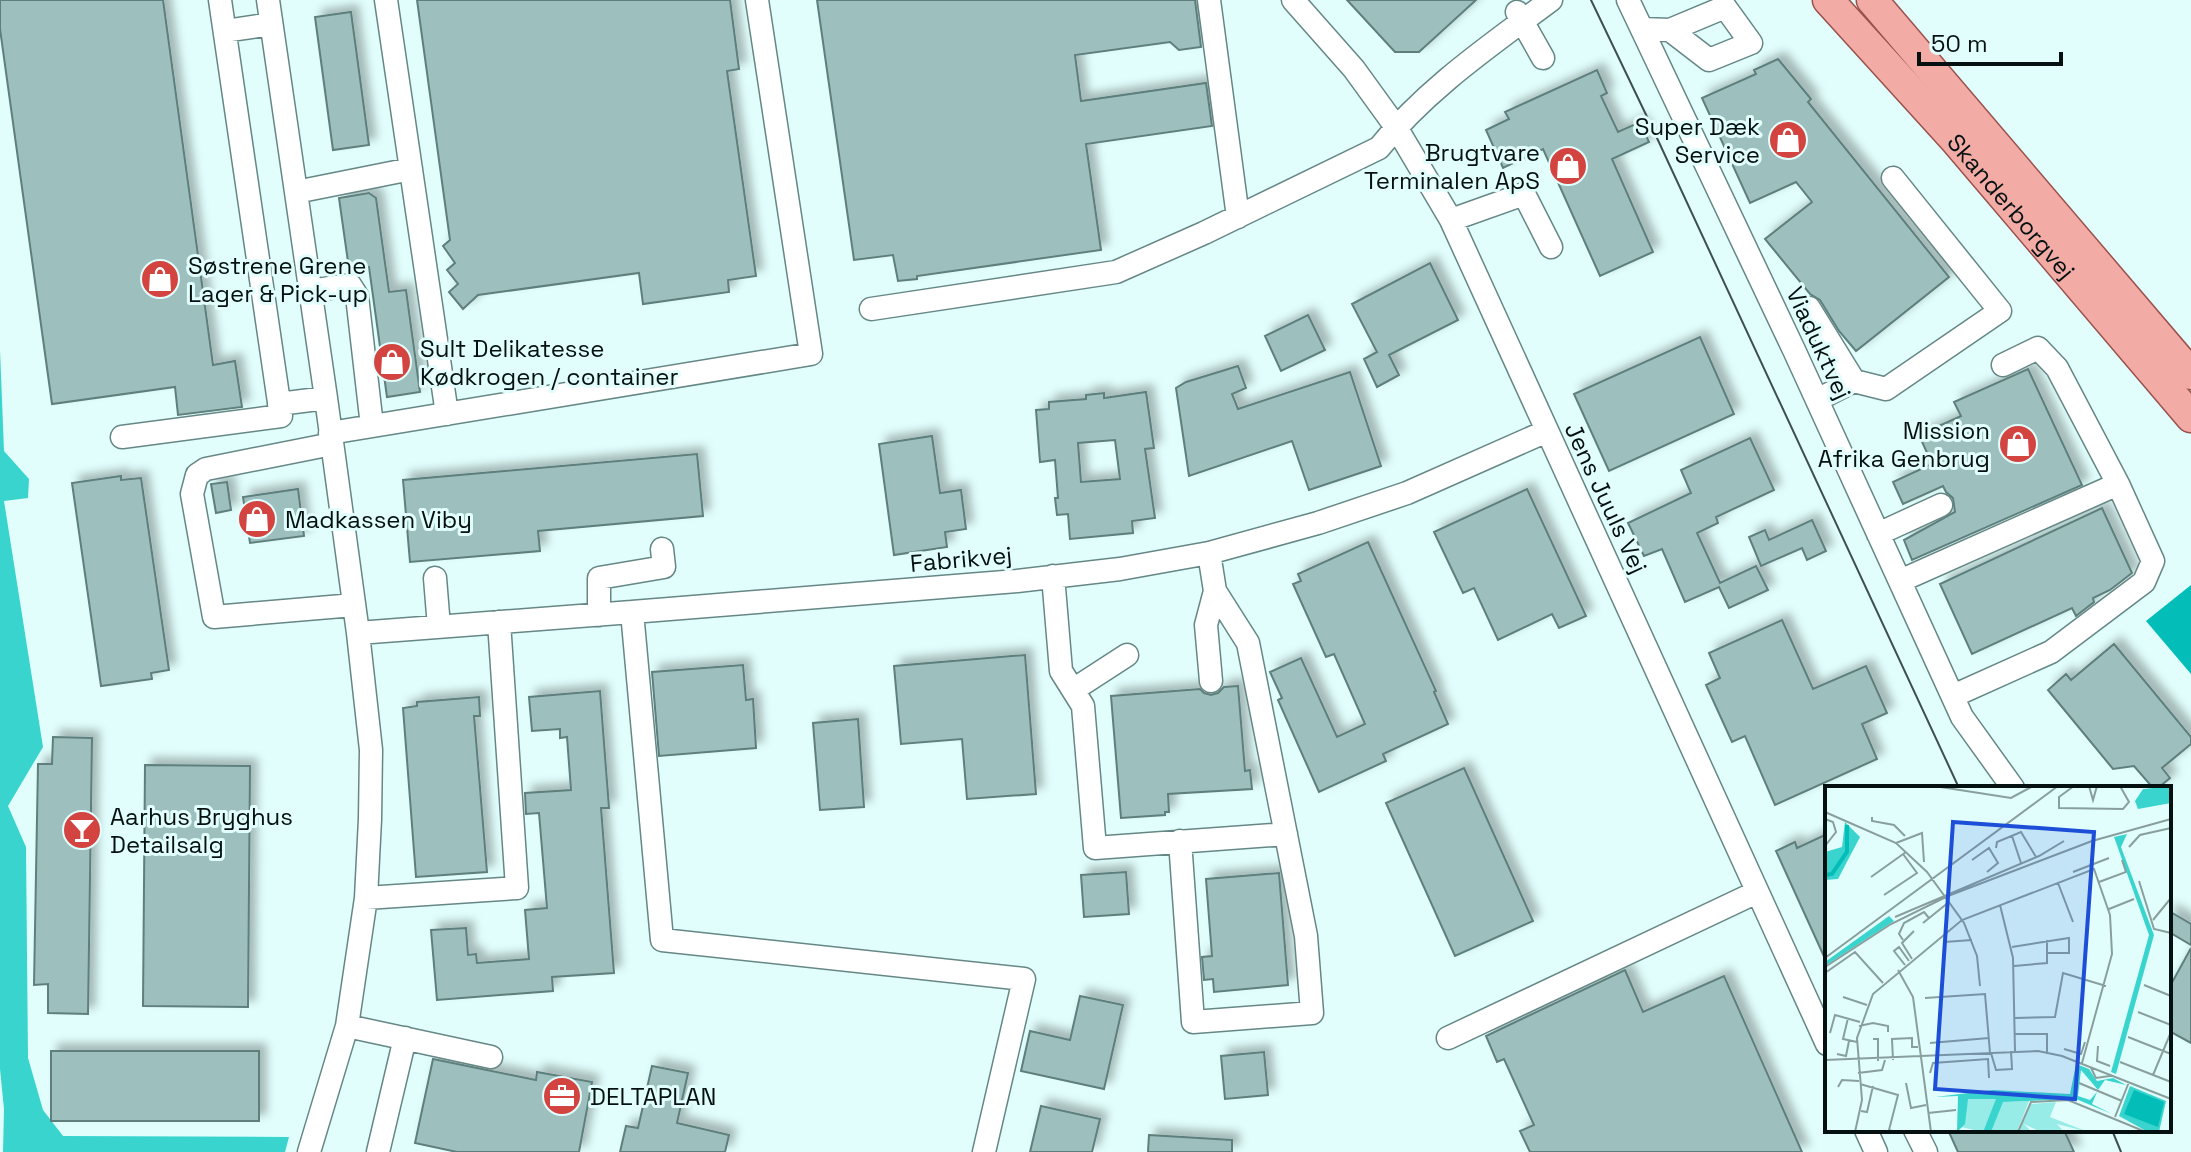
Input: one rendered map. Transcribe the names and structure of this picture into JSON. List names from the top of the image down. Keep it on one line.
{"streets":{"main road":["Skanderborgvej"],"street":["Viaduktvej","Jens Juuls Vej","Fabrikvej"]},"crossings":[["Jens Juuls Vej","Fabrikvej"]],"places":{"shop":["Super Dæk Service","Brugtvare Terminalen ApS","Søstrene Grene Lager & Pick-up","Sult Delikatesse Kødkrogen / container","Mission Afrika Genbrug","Madkassen Viby"],"bar":["Aarhus Bryghus Detailsalg"],"office":["DELTAPLAN"]},"scale_bar":"50 m"}
